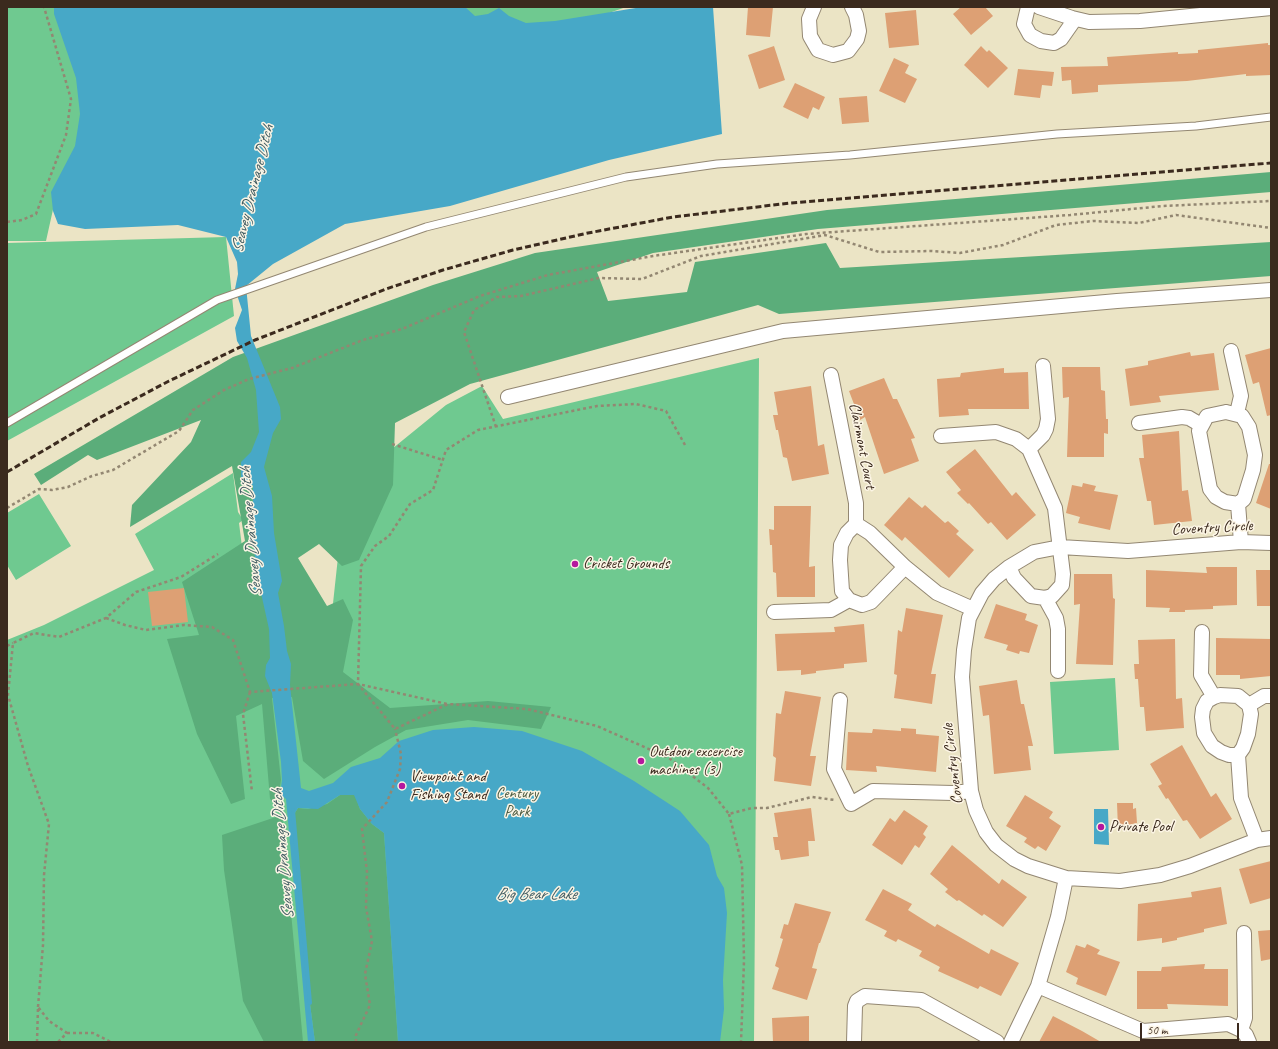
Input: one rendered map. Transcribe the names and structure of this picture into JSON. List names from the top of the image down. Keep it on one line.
{"streets":{"street":["Clairmont Court","Coventry Circle"]},"water":["Seavey Drainage Ditch","Big Bear Lake"],"parks":["Century Park"],"places":["Cricket Grounds","Outdoor excercise machines (3)","Viewpoint and Fishing Stand","Private Pool"],"scale_bar":"50 m"}
